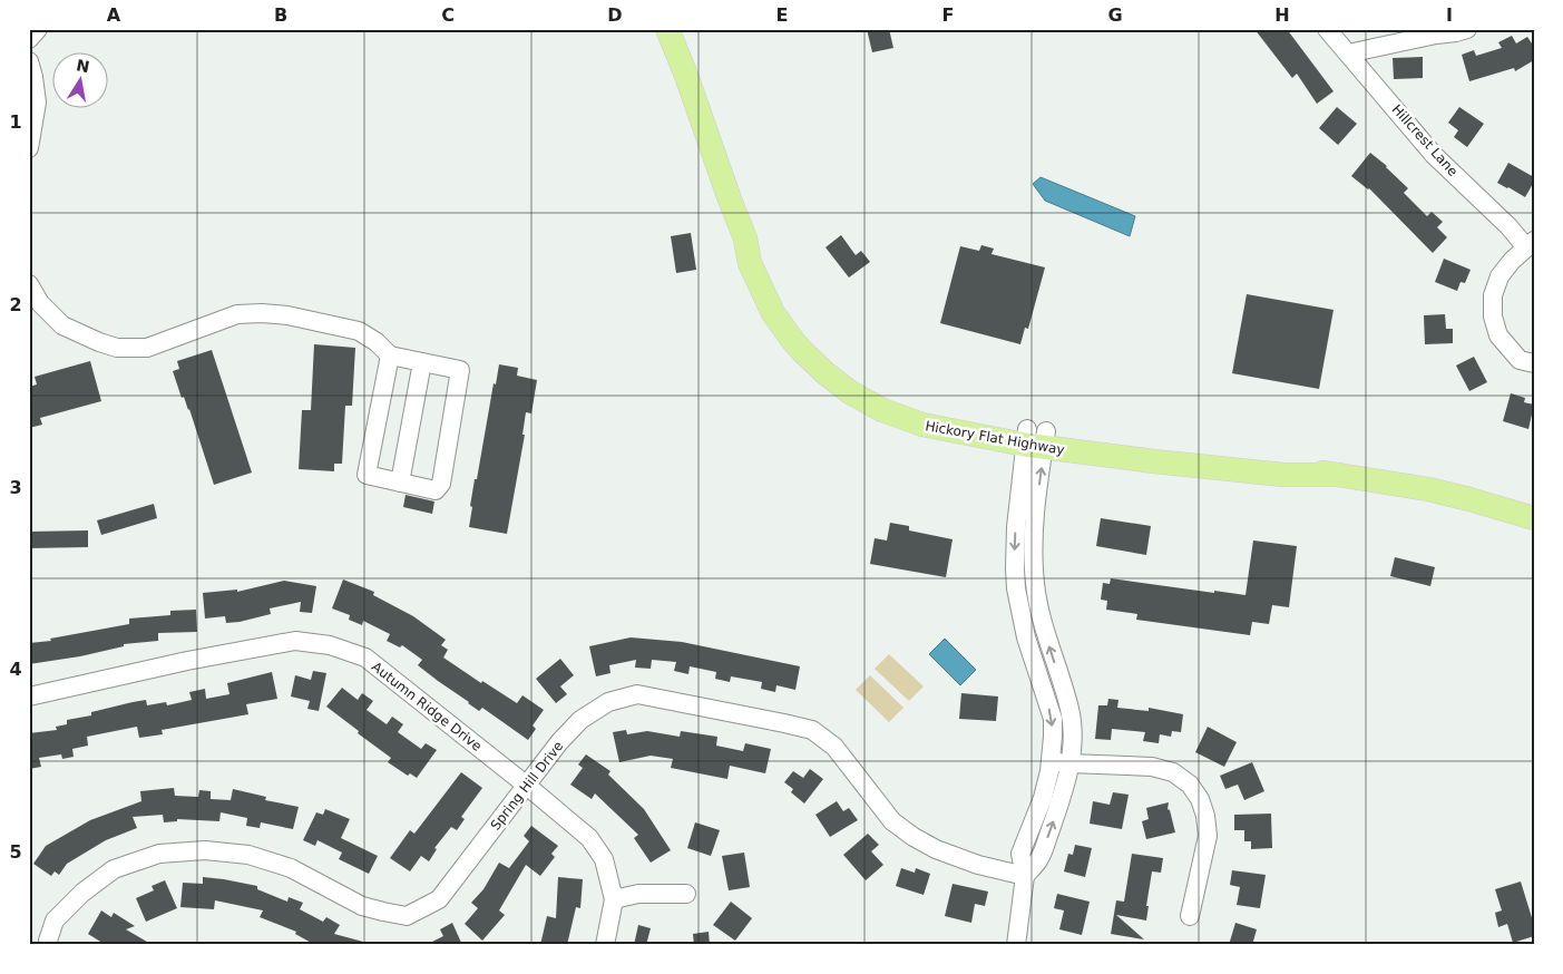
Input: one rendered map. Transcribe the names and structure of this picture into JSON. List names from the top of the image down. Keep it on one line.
{"streets":{"main road":["Hickory Flat Highway"],"street":["Hillcrest Lane","Autumn Ridge Drive","Spring Hill Drive"]},"crossings":[["Autumn Ridge Drive","Spring Hill Drive"]],"north":"top","grid":{"columns":["A","B","C","D","E","F","G","H","I"],"rows":["1","2","3","4","5"]}}
